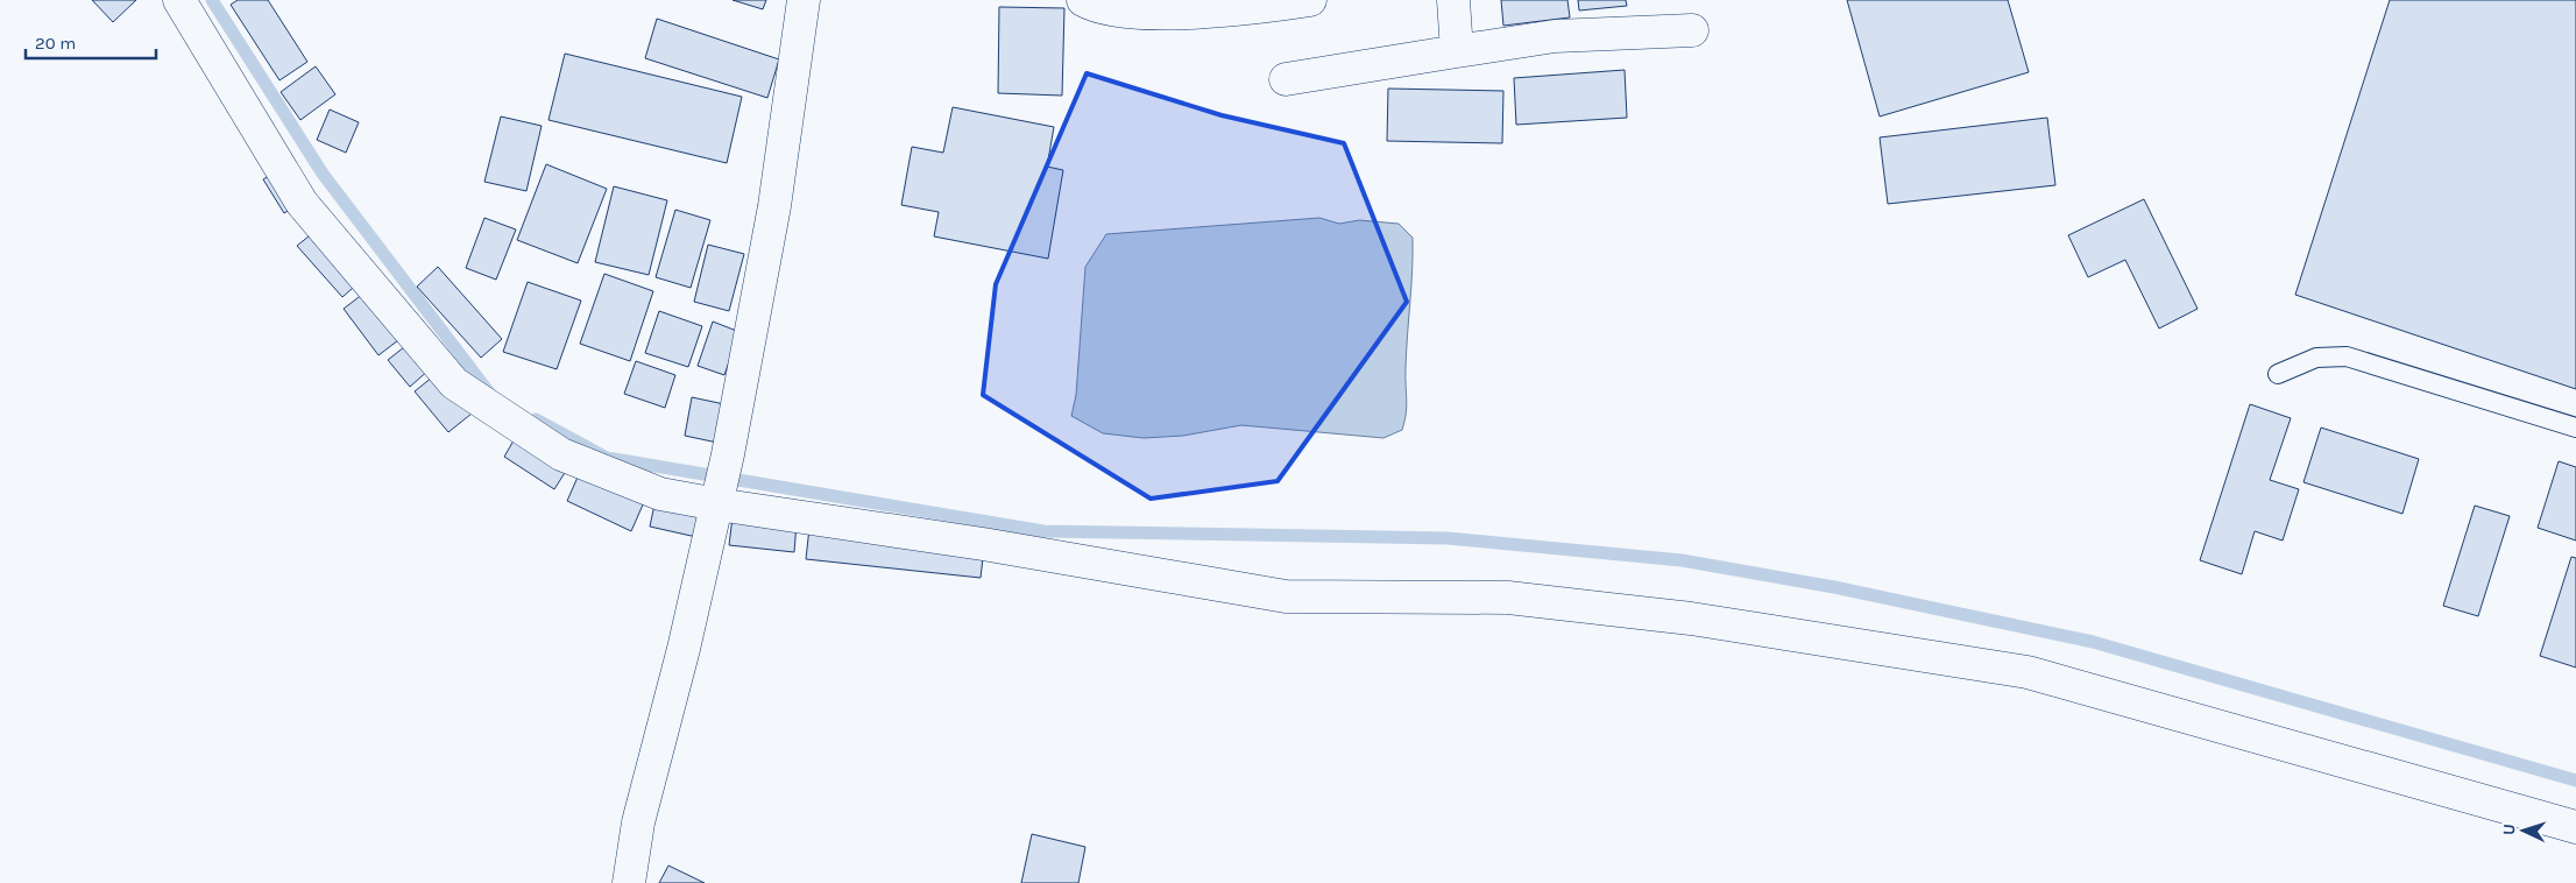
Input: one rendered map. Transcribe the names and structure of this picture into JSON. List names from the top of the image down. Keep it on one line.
{"scale_bar":"20 m","north":"left"}
